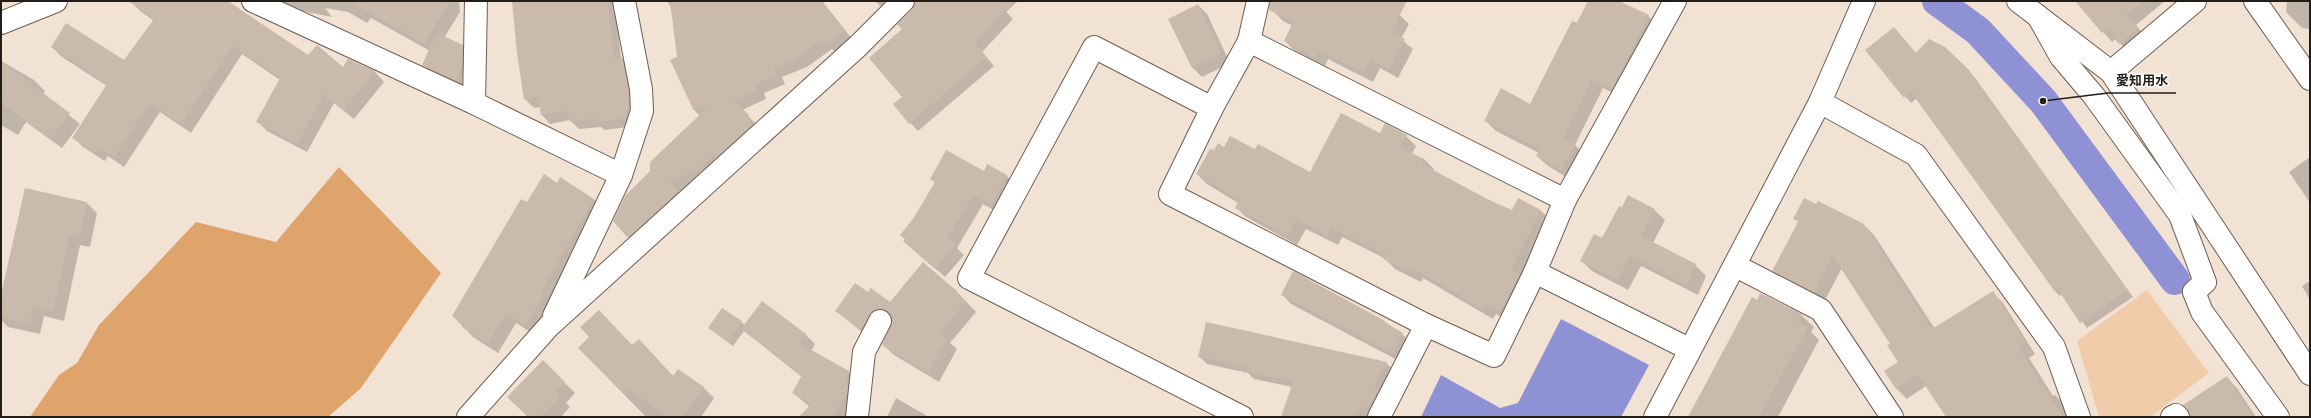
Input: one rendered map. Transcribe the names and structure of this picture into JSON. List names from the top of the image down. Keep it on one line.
{"places":["愛知用水"]}
